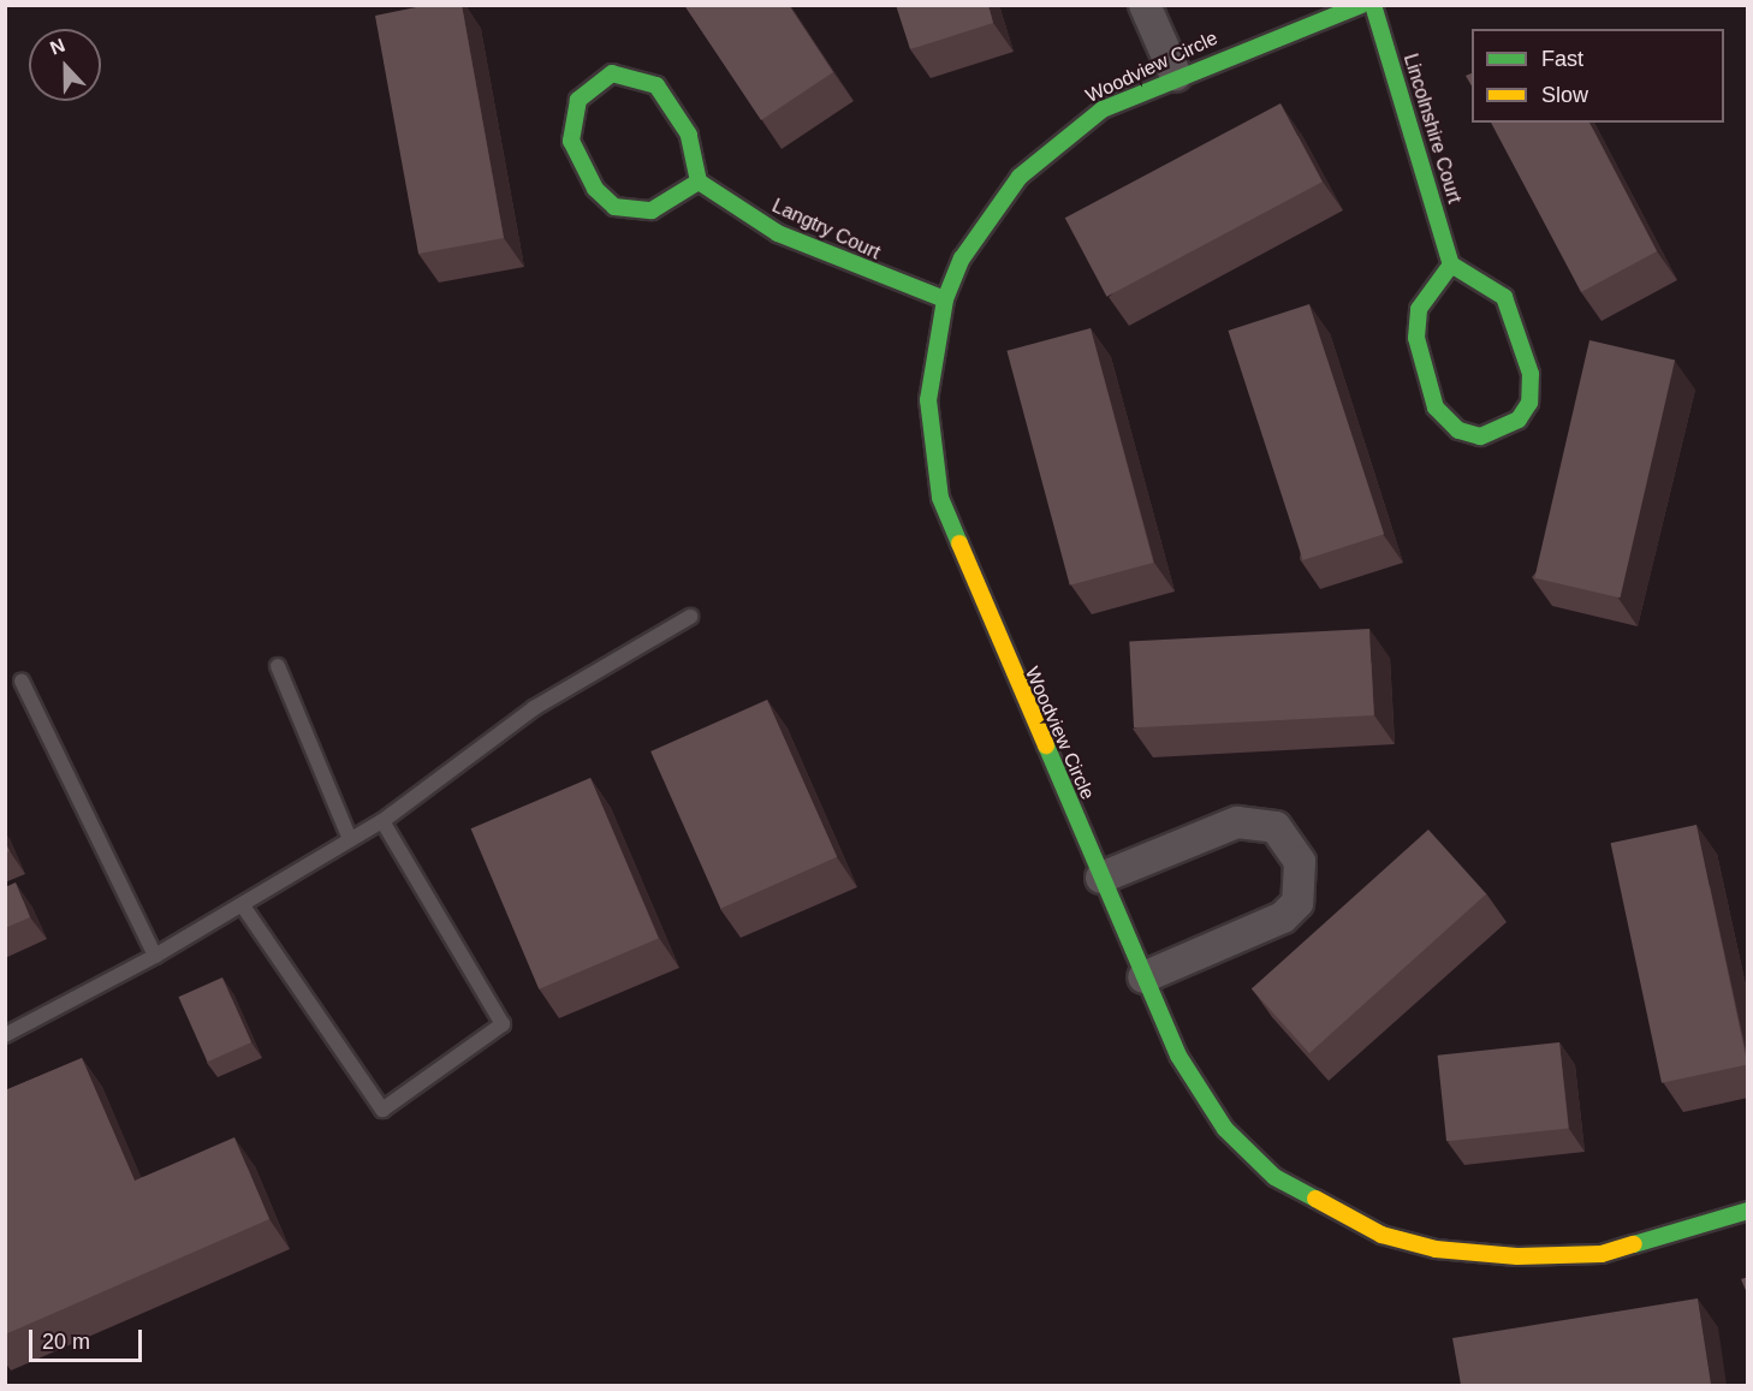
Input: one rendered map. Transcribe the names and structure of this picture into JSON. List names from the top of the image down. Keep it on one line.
{"streets":{"street":["Woodview Circle","Lincolnshire Court","Langtry Court"]},"crossings":[["Woodview Circle","Langtry Court"]],"legend":["Fast","Slow"],"scale_bar":"20 m","north":"top"}
